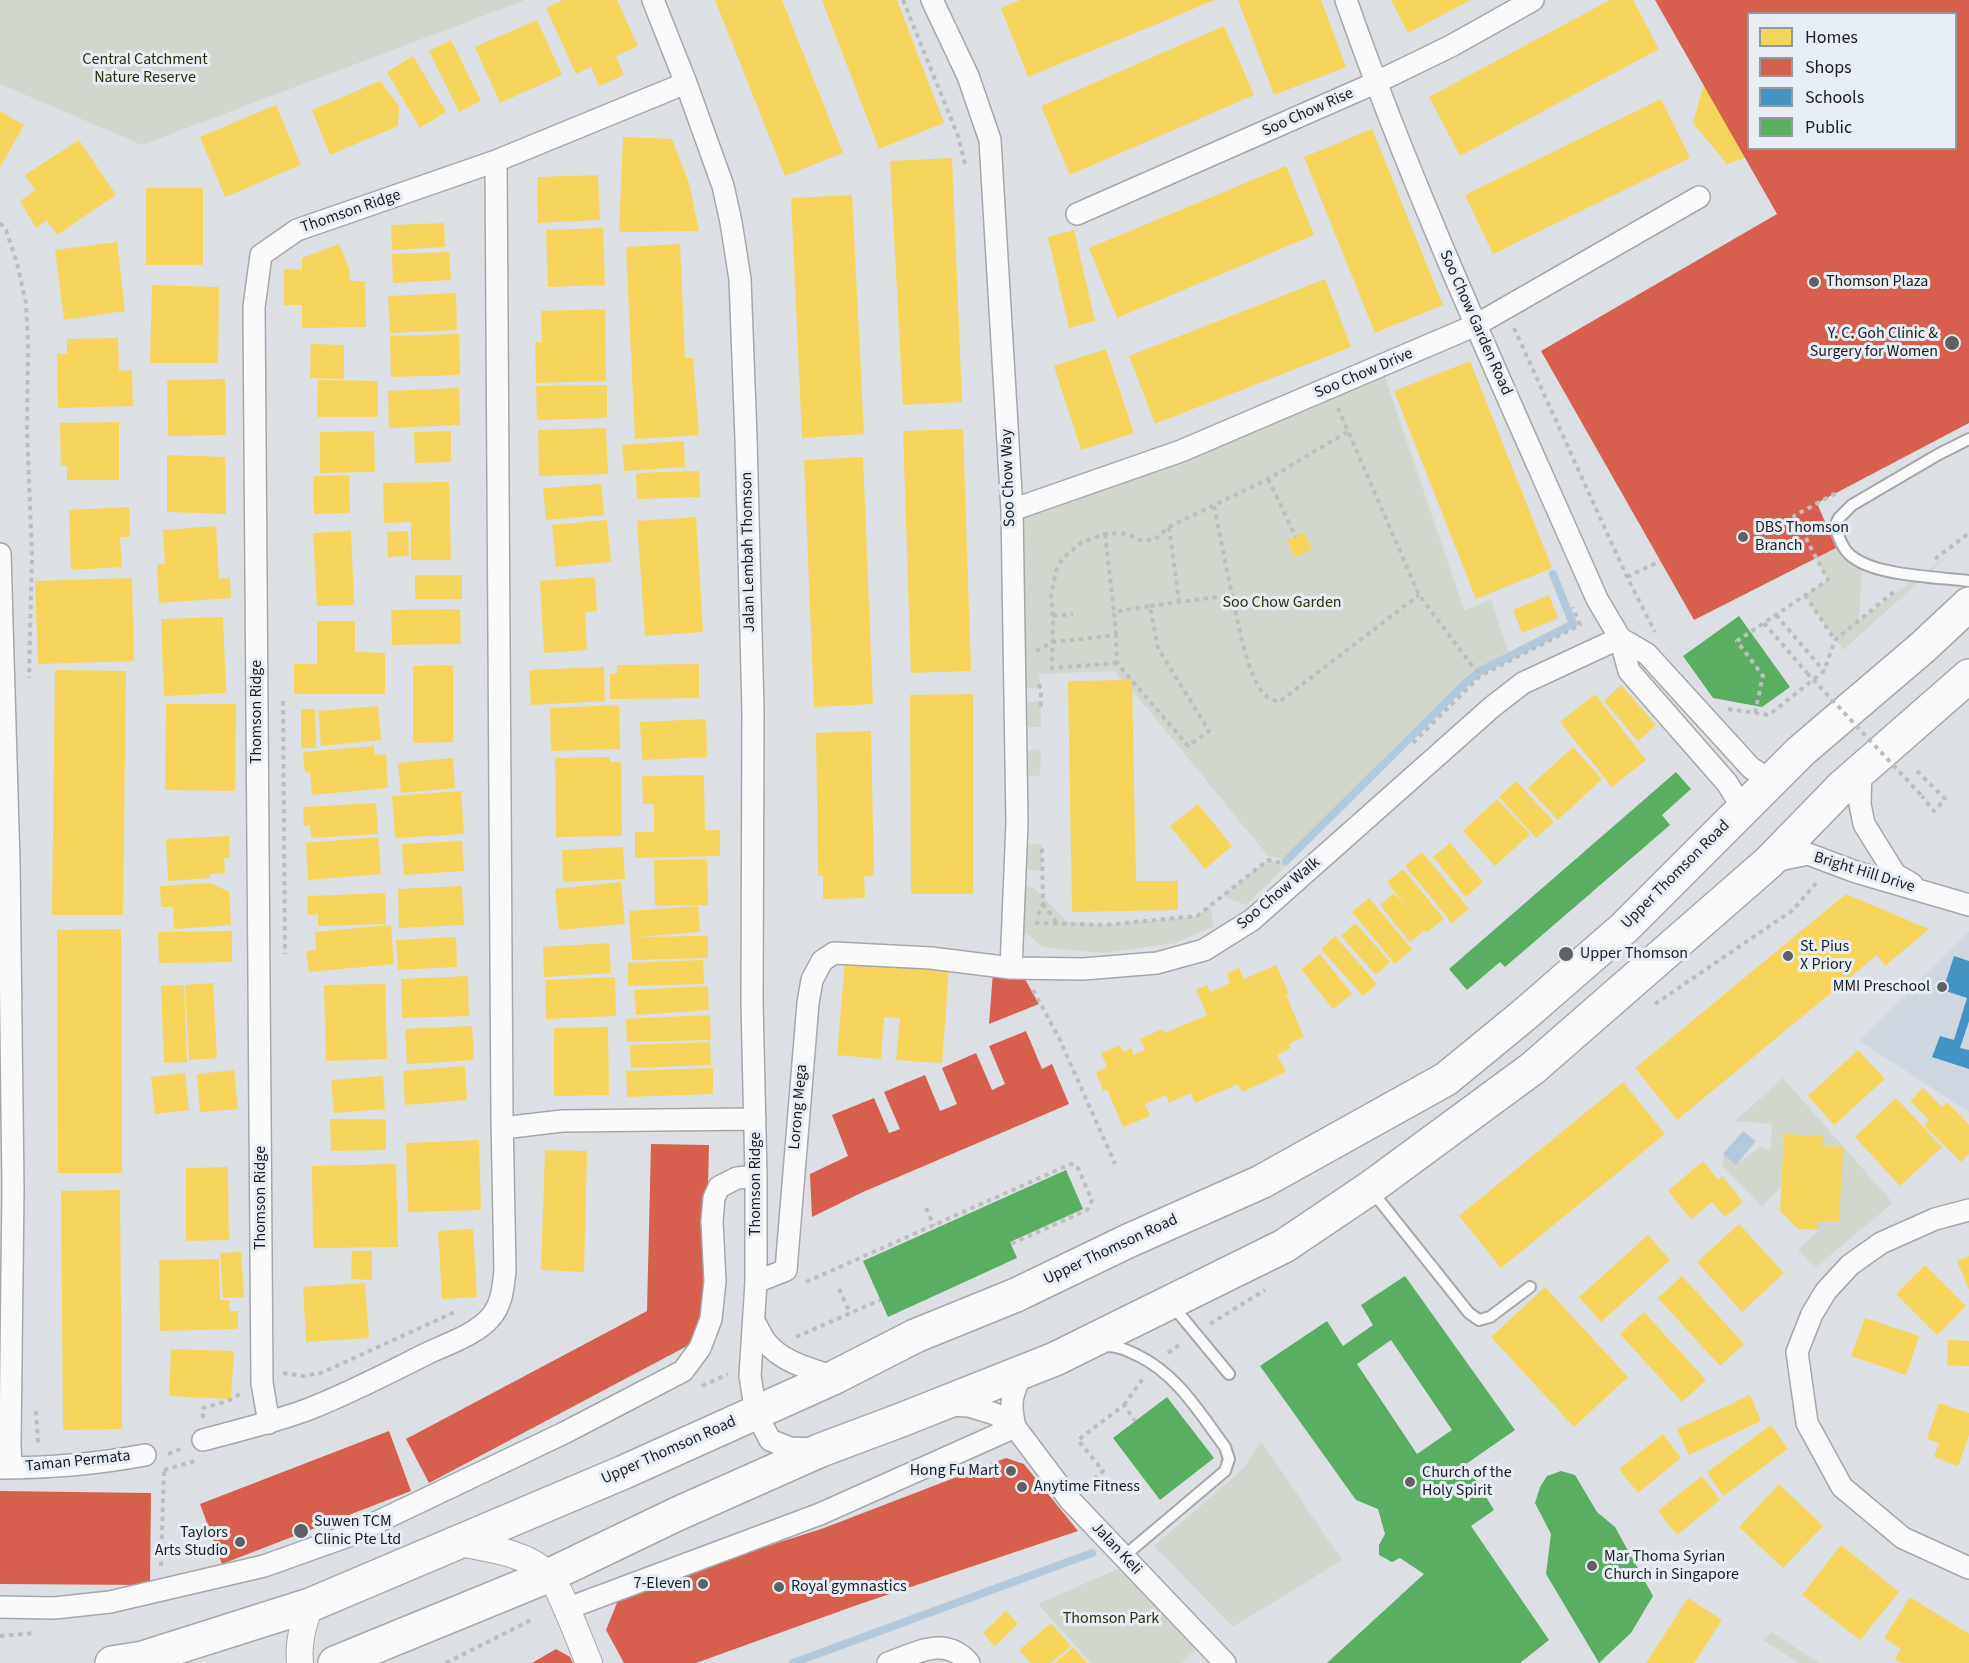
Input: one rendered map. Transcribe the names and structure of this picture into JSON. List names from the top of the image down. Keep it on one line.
{"streets":{"main road":["Upper Thomson Road"],"street":["Soo Chow Rise","Thomson Ridge","Soo Chow Garden Road","Soo Chow Drive","Soo Chow Way","Jalan Lembah Thomson","Bright Hill Drive","Soo Chow Walk","Lorong Mega","Taman Permata","Jalan Keli"]},"crossings":[["Soo Chow Rise","Soo Chow Garden Road"],["Thomson Ridge","Jalan Lembah Thomson"],["Thomson Ridge","Upper Thomson Road"],["Soo Chow Garden Road","Soo Chow Drive"],["Soo Chow Garden Road","Upper Thomson Road"],["Soo Chow Garden Road","Soo Chow Walk"],["Soo Chow Drive","Soo Chow Way"],["Soo Chow Way","Soo Chow Walk"],["Soo Chow Walk","Lorong Mega"]],"parks":["Central Catchment Nature Reserve","Soo Chow Garden","Thomson Park"],"places":["Thomson Plaza","Y. C. Goh Clinic & Surgery for Women","DBS Thomson Branch","Upper Thomson","St. Pius X Priory","MMI Preschool","Hong Fu Mart","Church of the Holy Spirit","Anytime Fitness","Suwen TCM Clinic Pte Ltd","Taylors Arts Studio","Mar Thoma Syrian Church in Singapore","7-Eleven","Royal gymnastics"],"legend":["Homes","Shops","Schools","Public"]}
